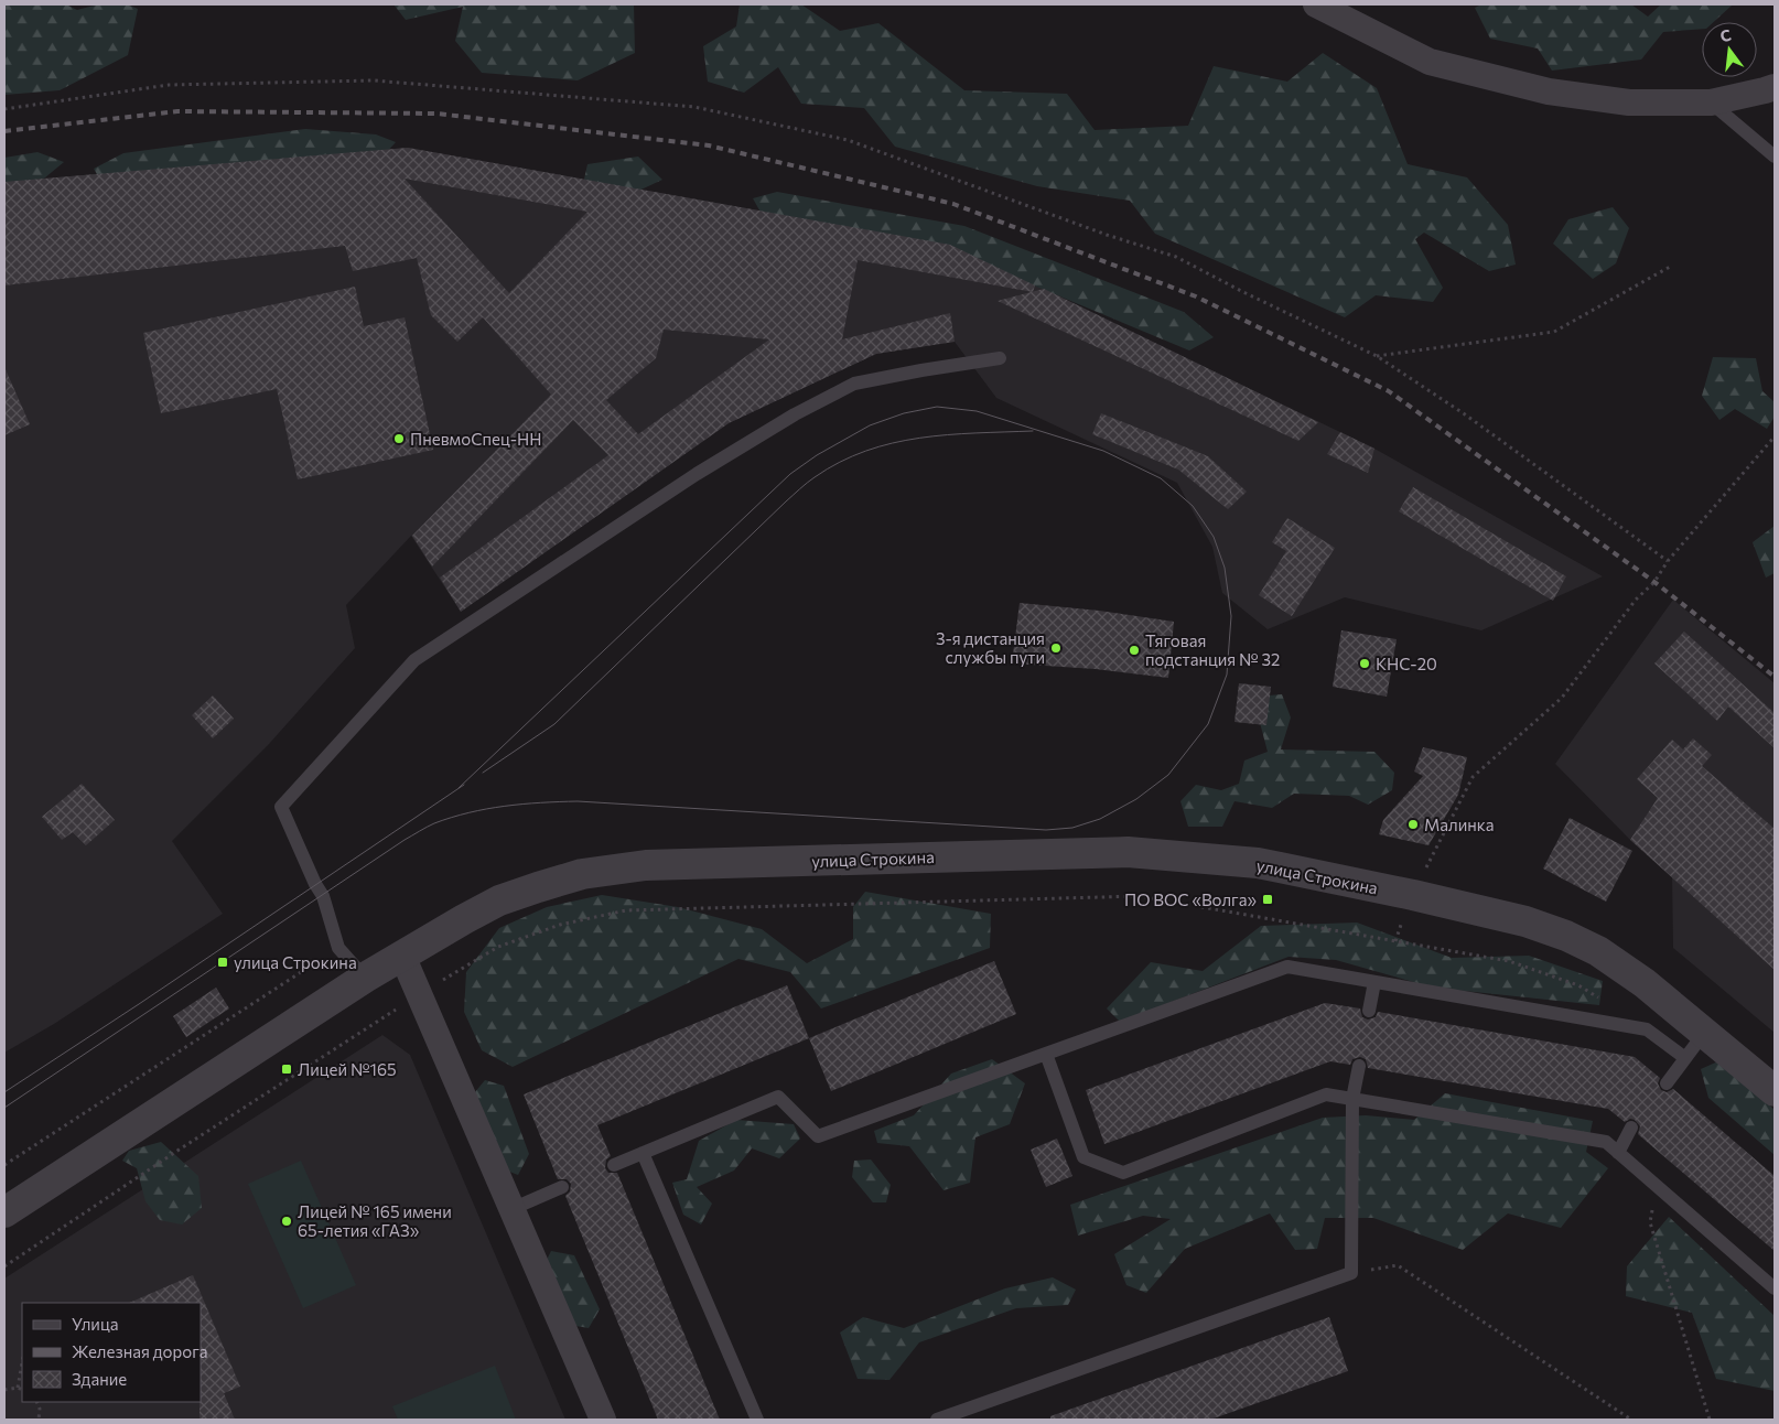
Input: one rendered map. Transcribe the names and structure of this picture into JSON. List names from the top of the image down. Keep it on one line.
{"streets":{"street":["улица Строкина"]},"places":{"other":["ПневмоСпец-НН","3-я дистанция службы пути","Тяговая подстанция № 32","КНС-20","Малинка","Лицей № 165 имени 65-летия «ГАЗ»"],"transit":["ПО ВОС «Волга»","улица Строкина","Лицей №165"]},"legend":["Улица","Железная дорога","Здание"],"north":"top"}
